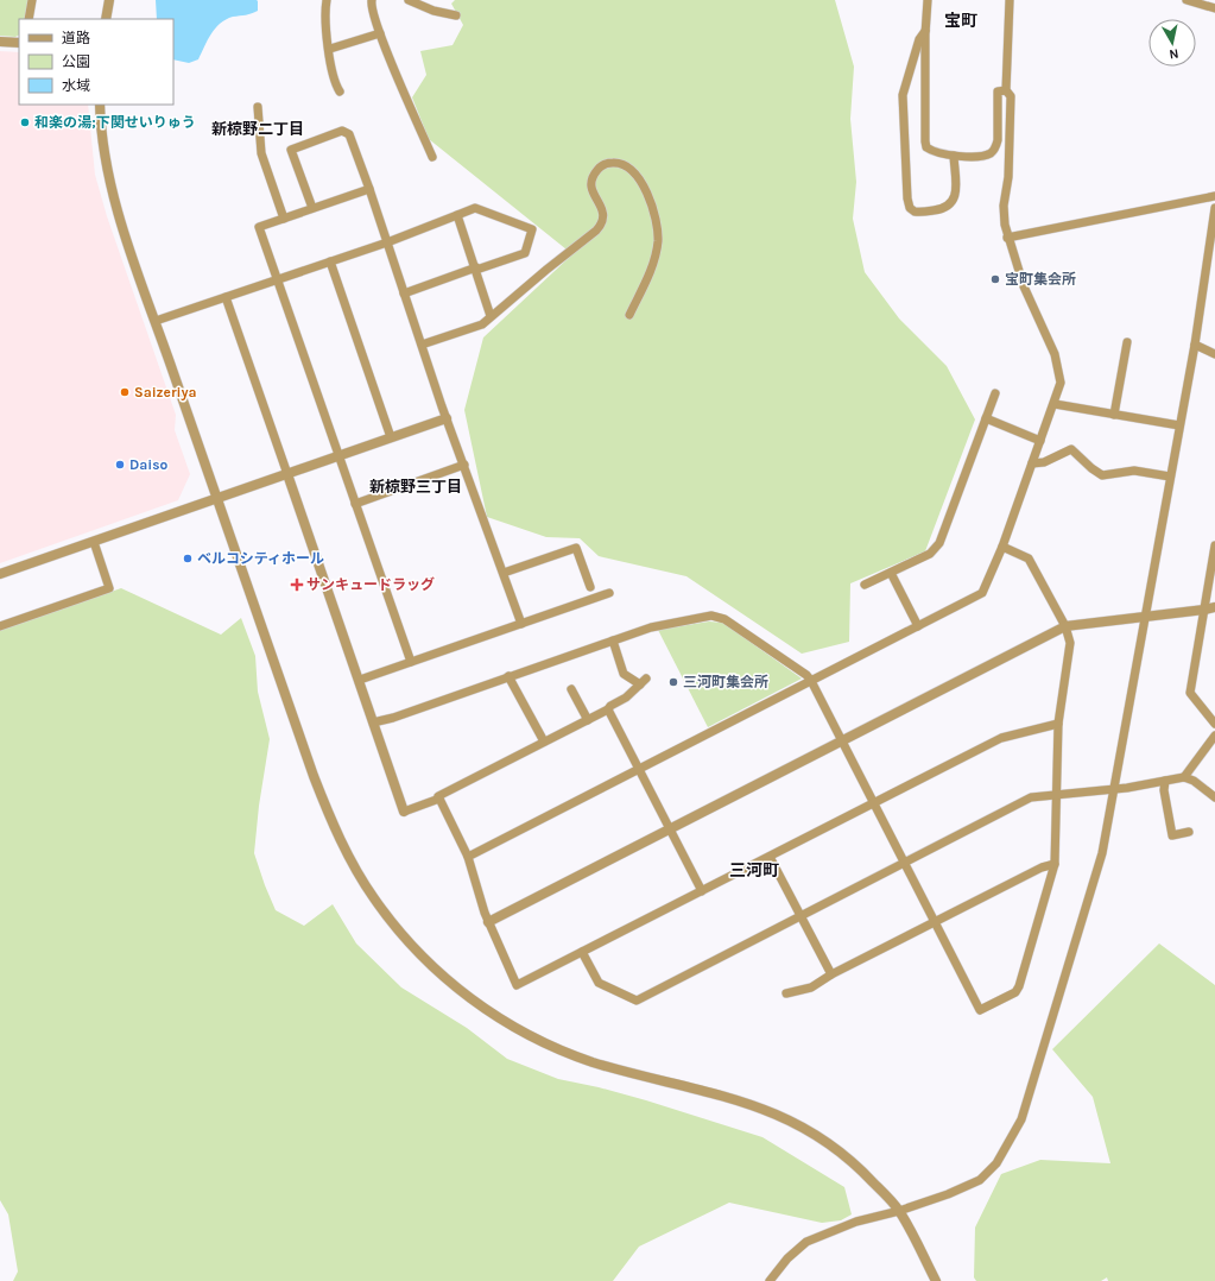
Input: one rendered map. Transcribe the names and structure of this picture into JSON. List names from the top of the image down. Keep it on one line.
{"districts":["宝町","新椋野二丁目","新椋野三丁目","三河町"],"places":{"other":["和楽の湯;下関せいりゅう","宝町集会所","Saizeriya","Daiso","ベルコシティホール","三河町集会所"],"health":["サンキュードラッグ"]},"legend":["道路","公園","水域"],"north":"bottom"}
